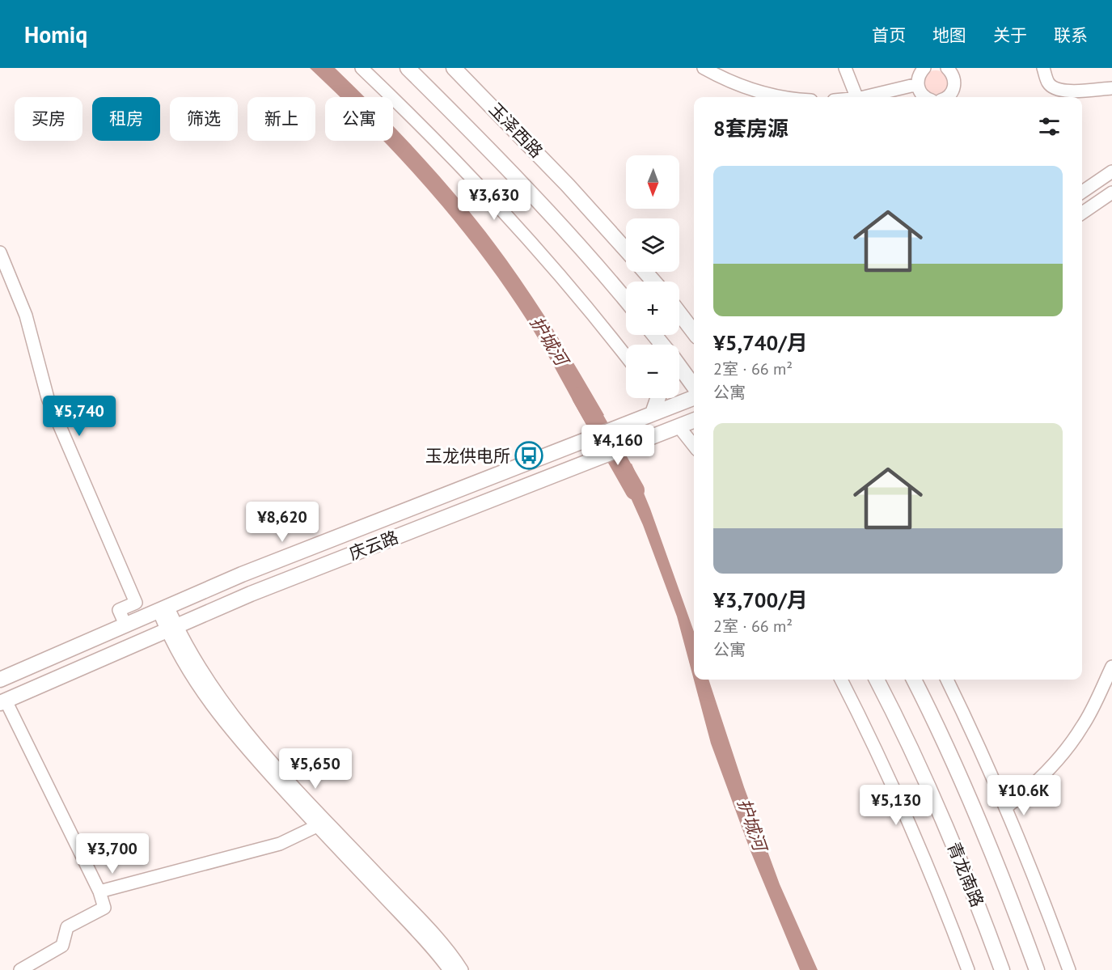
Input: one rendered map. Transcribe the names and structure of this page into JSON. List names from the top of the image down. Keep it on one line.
{"streets":{"main road":["玉泽西路","庆云路","青龙南路"]},"water":["护城河"],"places":{"bus stop":["玉龙供电所"]},"north":"bottom","page":{"header":"Homiq","nav":["首页","地图","关于","联系"],"chip":["买房","租房","筛选","新上","公寓"],"heading":"8套房源","map_buttons":["+","−"],"list":[{"name":"¥5,740/月","note":"2室 · 66 m² · 公寓"},{"name":"¥3,700/月","note":"2室 · 66 m² · 公寓"}],"price":["¥3,630","¥5,740","¥4,160","¥8,620","¥5,650","¥10.6K","¥5,130","¥3,700"]}}
